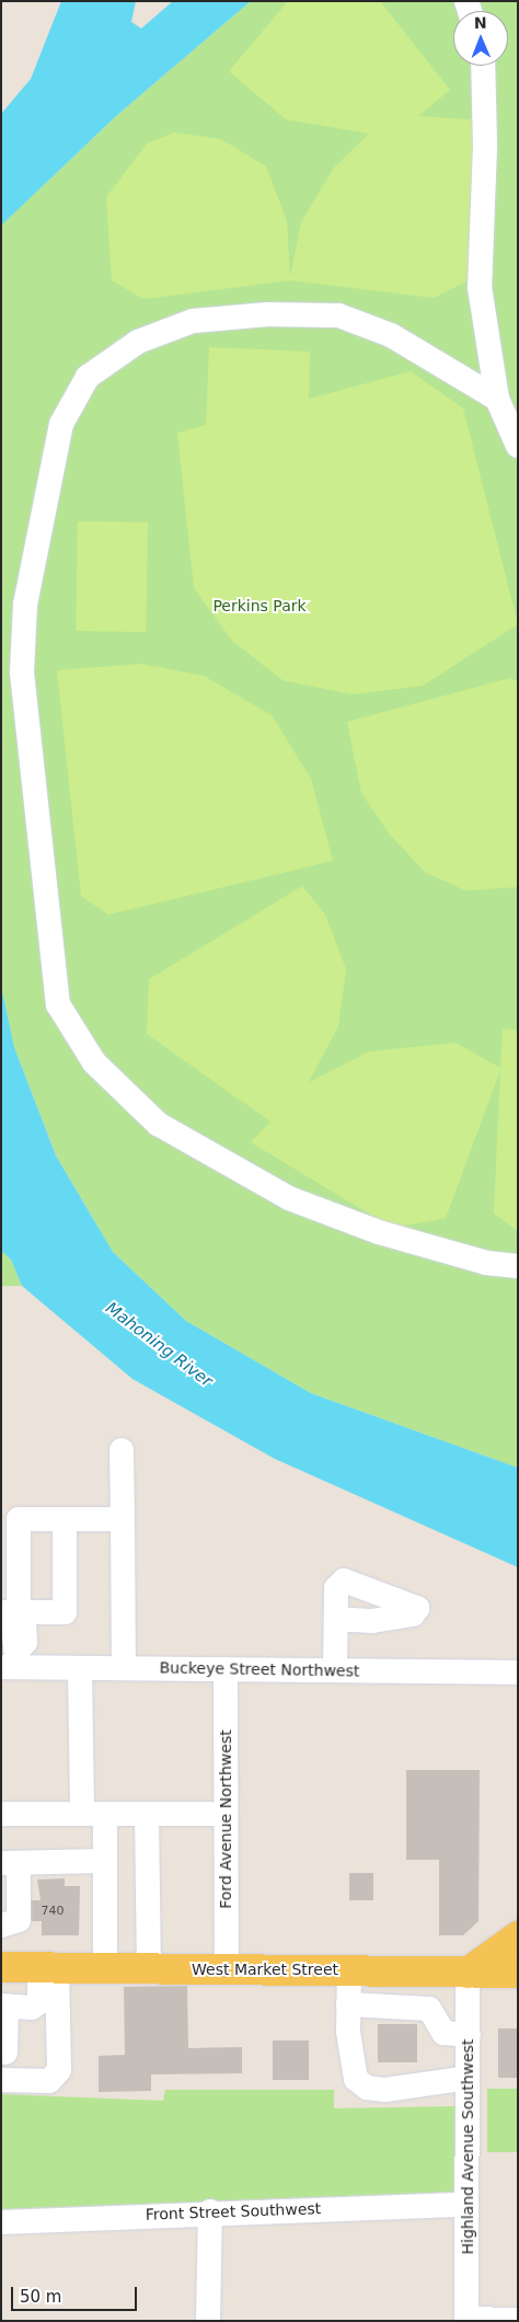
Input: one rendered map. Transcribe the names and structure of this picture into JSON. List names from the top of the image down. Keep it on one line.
{"streets":{"main road":["West Market Street"],"street":["Buckeye Street Northwest","Ford Avenue Northwest","Highland Avenue Southwest","Front Street Southwest"]},"crossings":[["Buckeye Street Northwest","Ford Avenue Northwest"],["Ford Avenue Northwest","West Market Street"],["West Market Street","Highland Avenue Southwest"],["Highland Avenue Southwest","Front Street Southwest"]],"water":["Mahoning River"],"parks":["Perkins Park"],"house_numbers":["740"],"scale_bar":"50 m","north":"top"}
